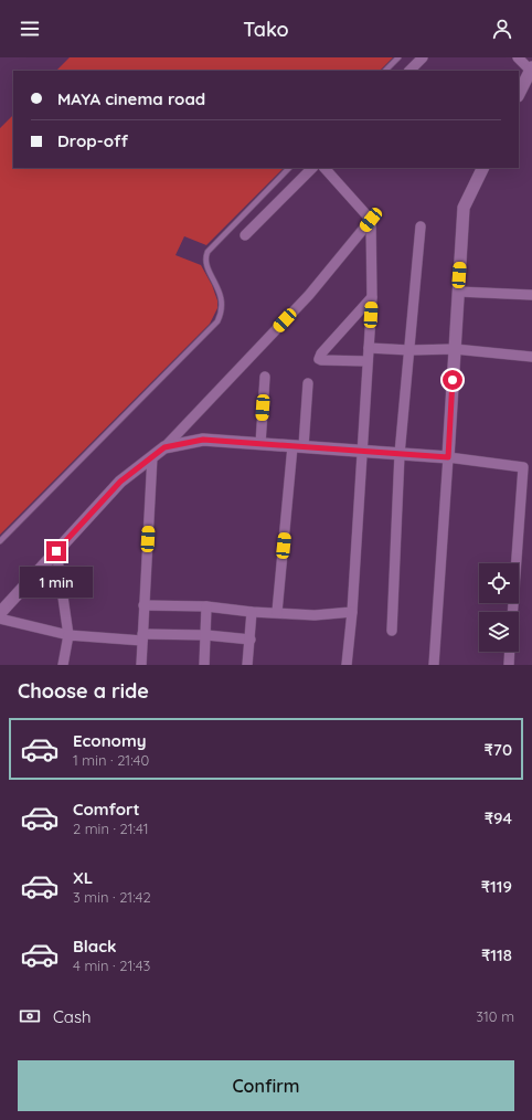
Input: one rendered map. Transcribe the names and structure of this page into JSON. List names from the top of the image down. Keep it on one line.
{"page":{"header":"Tako","banner":["MAYA cinema road","Drop-off"],"bubble":"1 min","heading":"Choose a ride","list":[{"name":"Economy","note":"1 min · 21:40","value":"₹70"},{"name":"Comfort","note":"2 min · 21:41","value":"₹94"},{"name":"XL","note":"3 min · 21:42","value":"₹119"},{"name":"Black","note":"4 min · 21:43","value":"₹118"}],"pay":["Cash","310 m"],"buttons":"Confirm"}}
